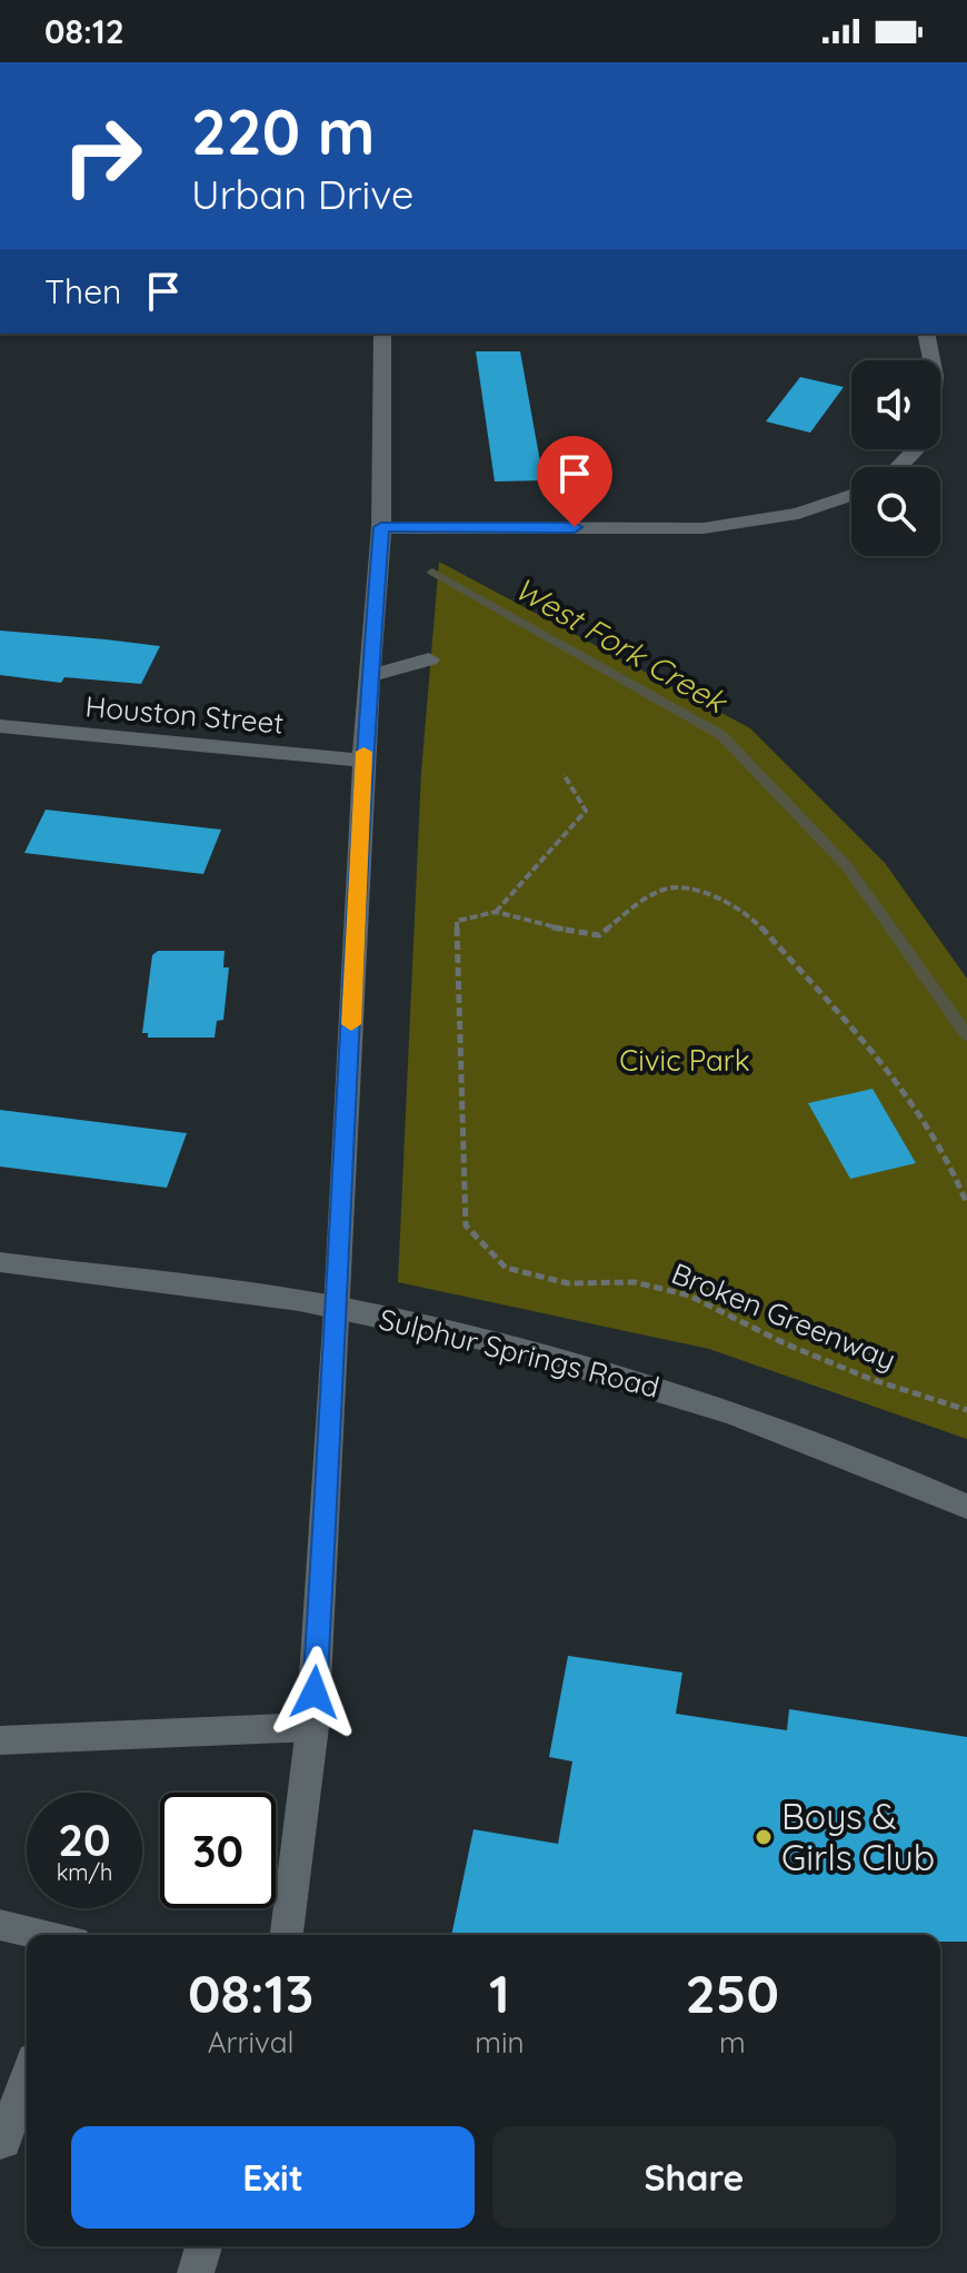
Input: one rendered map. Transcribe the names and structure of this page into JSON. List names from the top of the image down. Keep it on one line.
{"streets":{"street":["Houston Street","Sulphur Springs Road"],"path":["Broken Greenway"]},"water":["West Fork Creek"],"parks":["Civic Park"],"places":["Boys & Girls Club"],"page":{"status":"08:12","turn":["220 m","Urban Drive"],"then":"Then","speed":"20 km/h","limit":"30","eta":["08:13","Arrival","1","min","250","m"],"buttons":["Exit","Share"]}}
